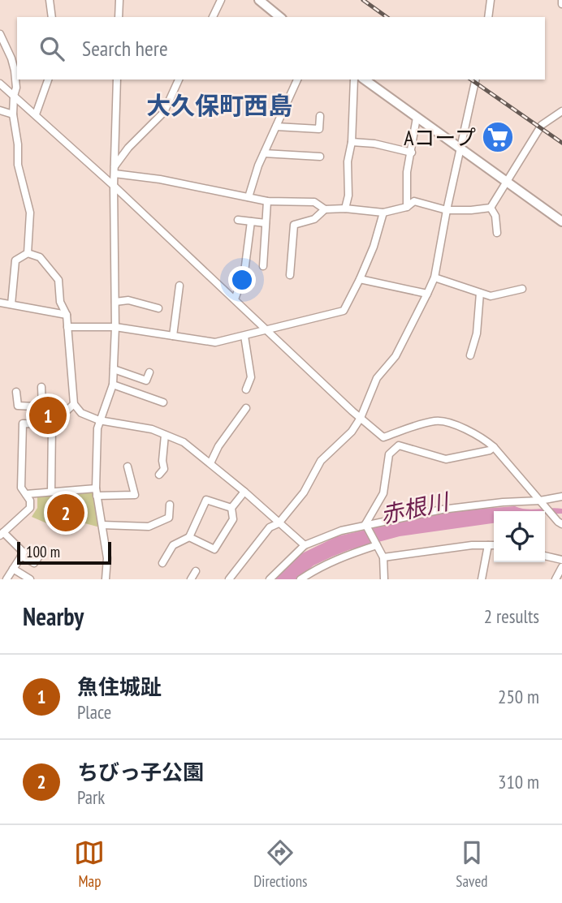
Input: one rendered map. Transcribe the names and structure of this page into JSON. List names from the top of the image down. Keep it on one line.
{"districts":["大久保町西島"],"water":["赤根川"],"places":{"supermarket":["Aコープ"]},"scale_bar":"100 m","page":{"search":"Search here","pins":["1","2"],"scale":"100 m","heading":["Nearby","2 results"],"list":[{"mark":"1","name":"魚住城趾","note":"Place","value":"250 m"},{"mark":"2","name":"ちびっ子公園","note":"Park","value":"310 m"}],"nav":["Map","Directions","Saved"]}}
